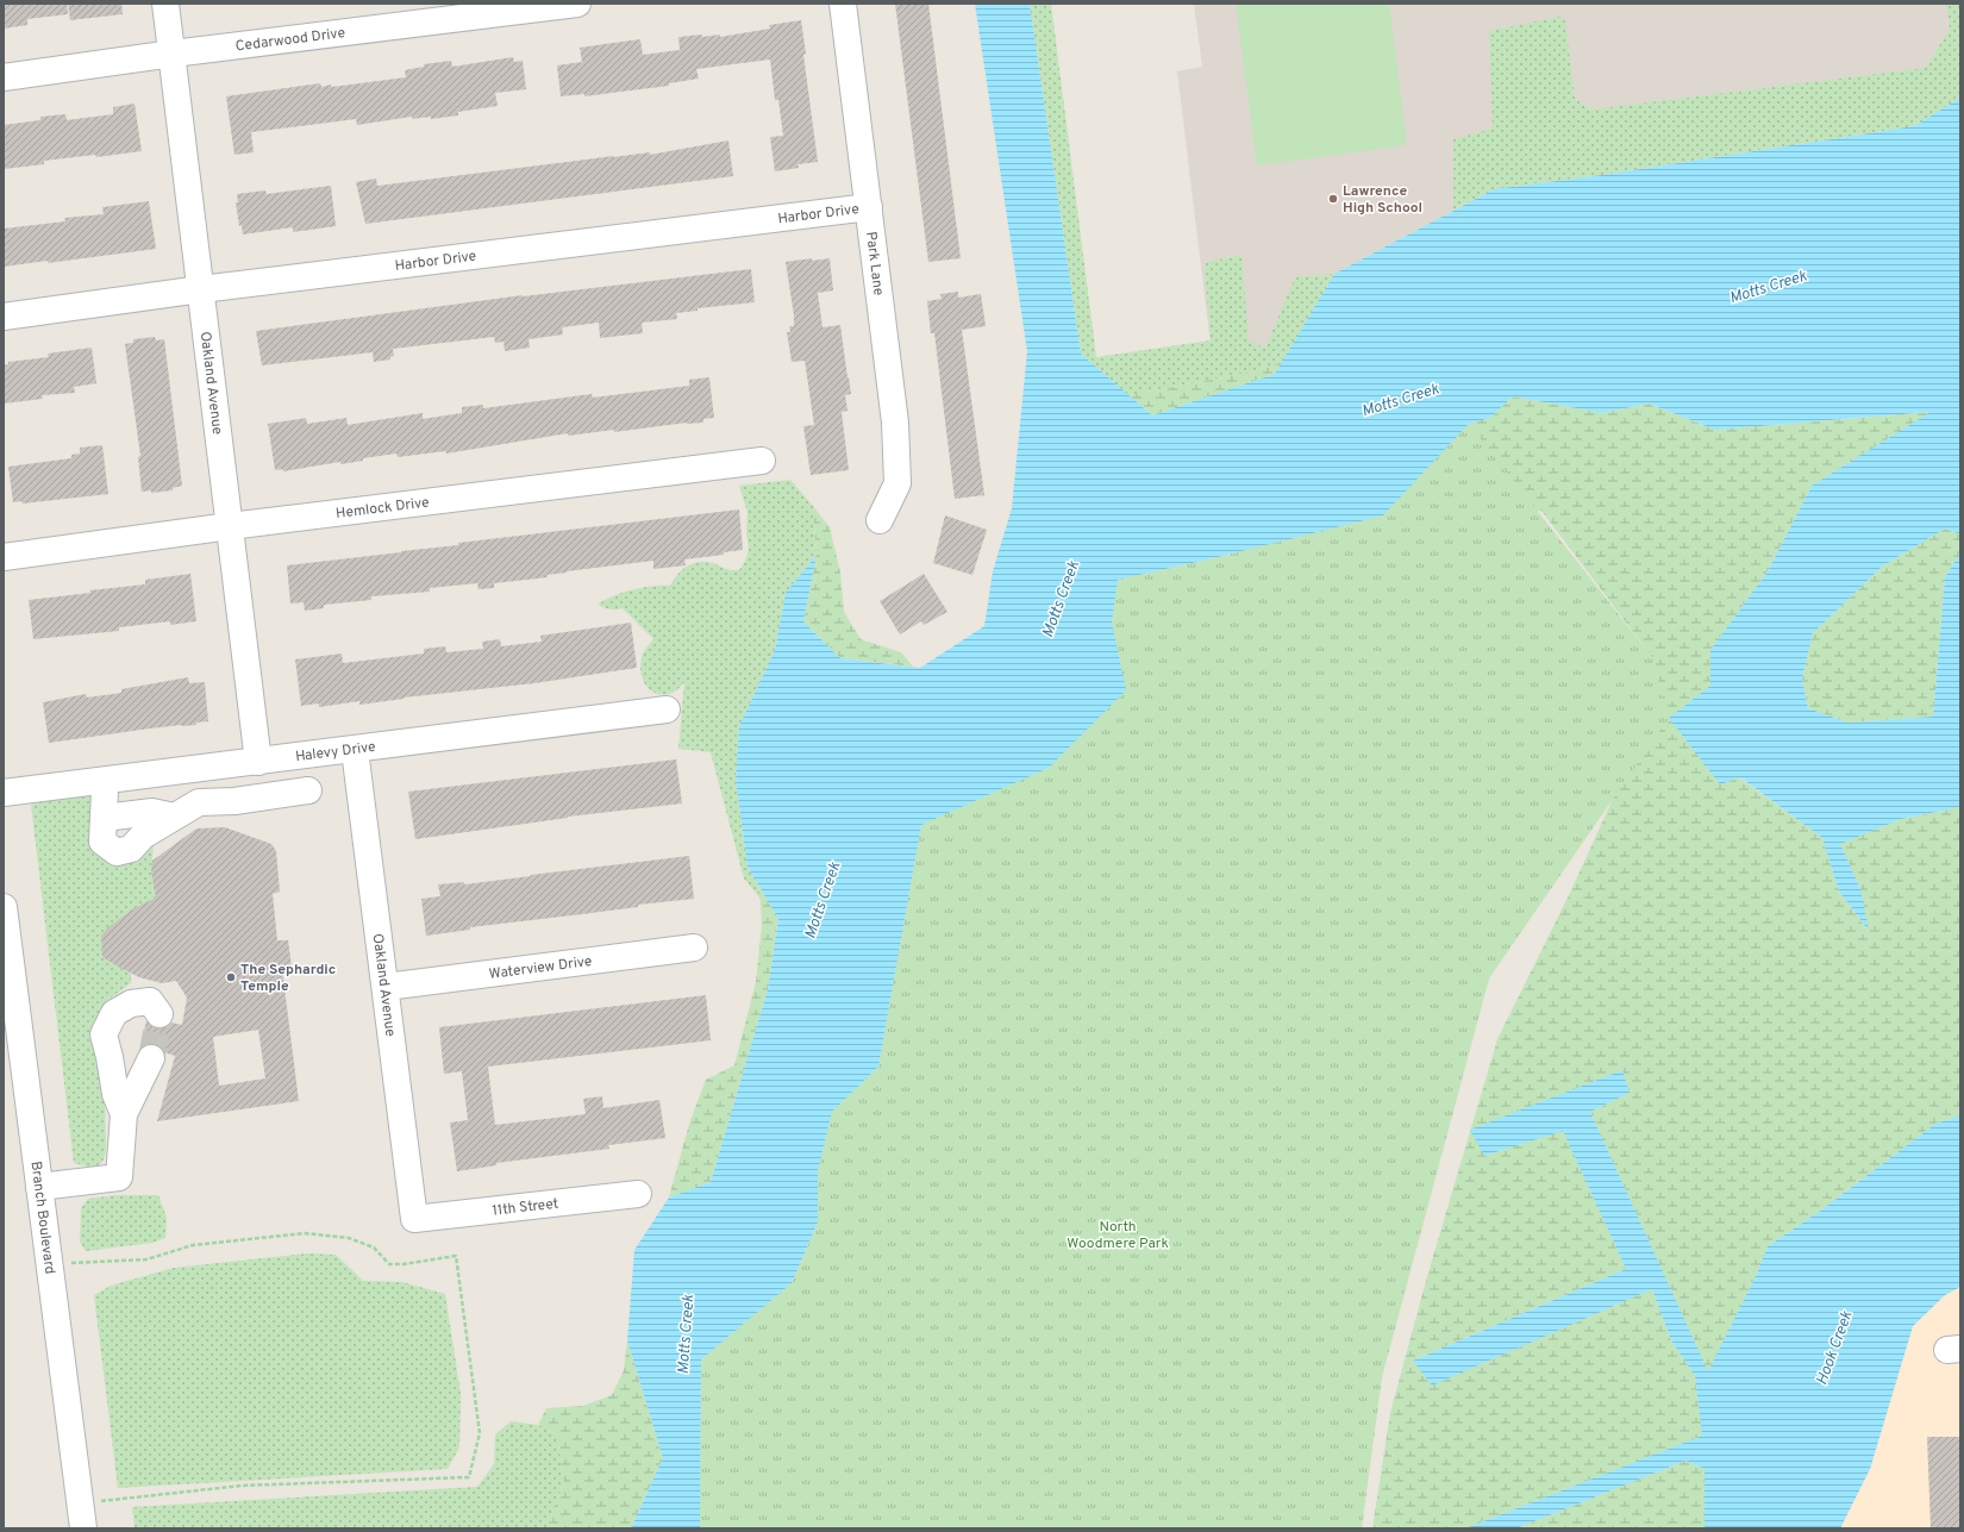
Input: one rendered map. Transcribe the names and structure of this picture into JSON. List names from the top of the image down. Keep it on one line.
{"streets":{"street":["Cedarwood Drive","Harbor Drive","Park Lane","Oakland Avenue","Hemlock Drive","Halevy Drive","Waterview Drive","11th Street","Branch Boulevard"]},"crossings":[["Cedarwood Drive","Oakland Avenue"],["Harbor Drive","Park Lane"],["Harbor Drive","Oakland Avenue"],["Oakland Avenue","Hemlock Drive"],["Oakland Avenue","Halevy Drive"],["Oakland Avenue","Waterview Drive"],["Oakland Avenue","11th Street"]],"water":["Motts Creek","Hook Creek"],"parks":["North Woodmere Park"],"places":["Lawrence High School","The Sephardic Temple"]}
